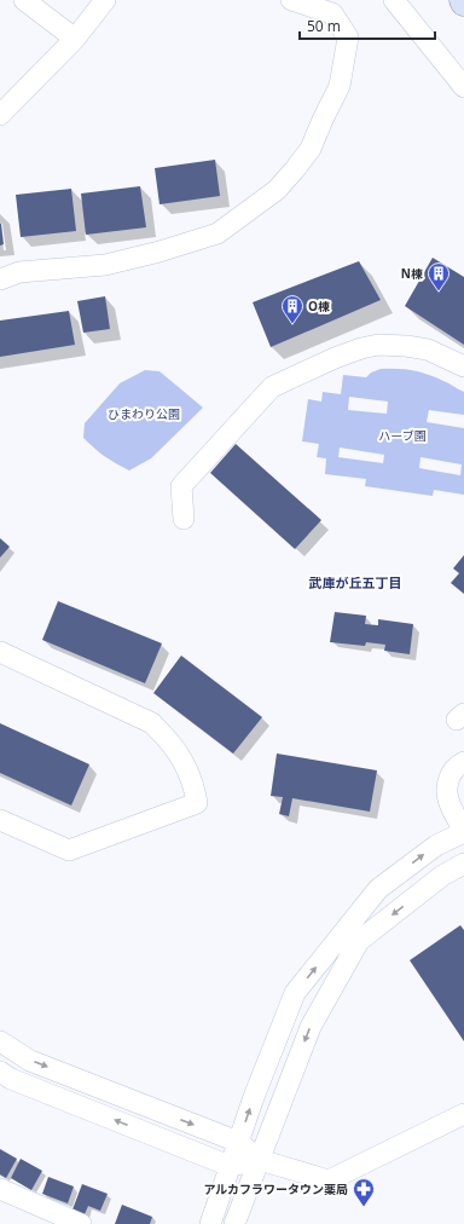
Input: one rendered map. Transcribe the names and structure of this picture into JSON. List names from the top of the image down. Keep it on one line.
{"districts":["武庫が丘五丁目"],"parks":["ひまわり公園","ハーブ園"],"places":{"building":["N棟","O棟"],"pharmacy":["アルカフラワータウン薬局"]},"scale_bar":"50 m"}
